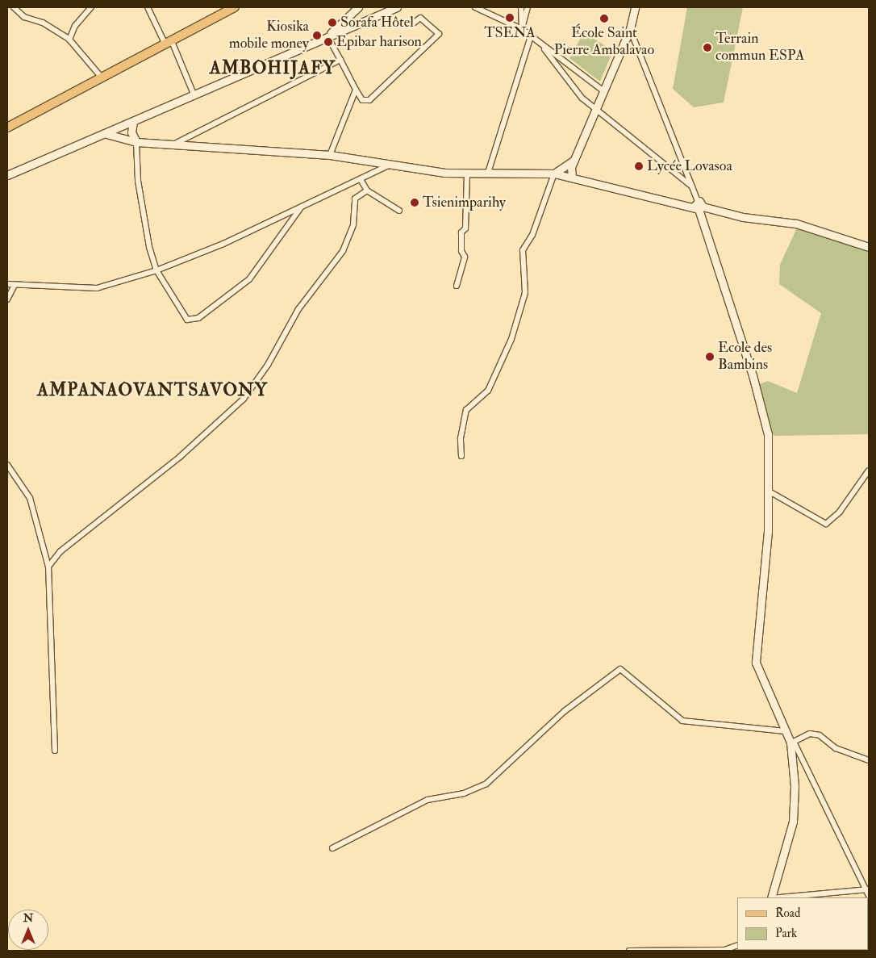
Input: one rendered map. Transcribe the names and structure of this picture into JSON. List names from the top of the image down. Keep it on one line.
{"districts":["AMBOHIJAFY","AMPANAOVANTSAVONY"],"places":["TSENA","École Saint Pierre Ambalavao","Sorafa Hôtel","Kiosika mobile money","Epibar harison","Terrain commun ESPA","Lycée Lovasoa","Tsienimparihy","Ecole des Bambins"],"legend":["Road","Park"],"north":"top"}
